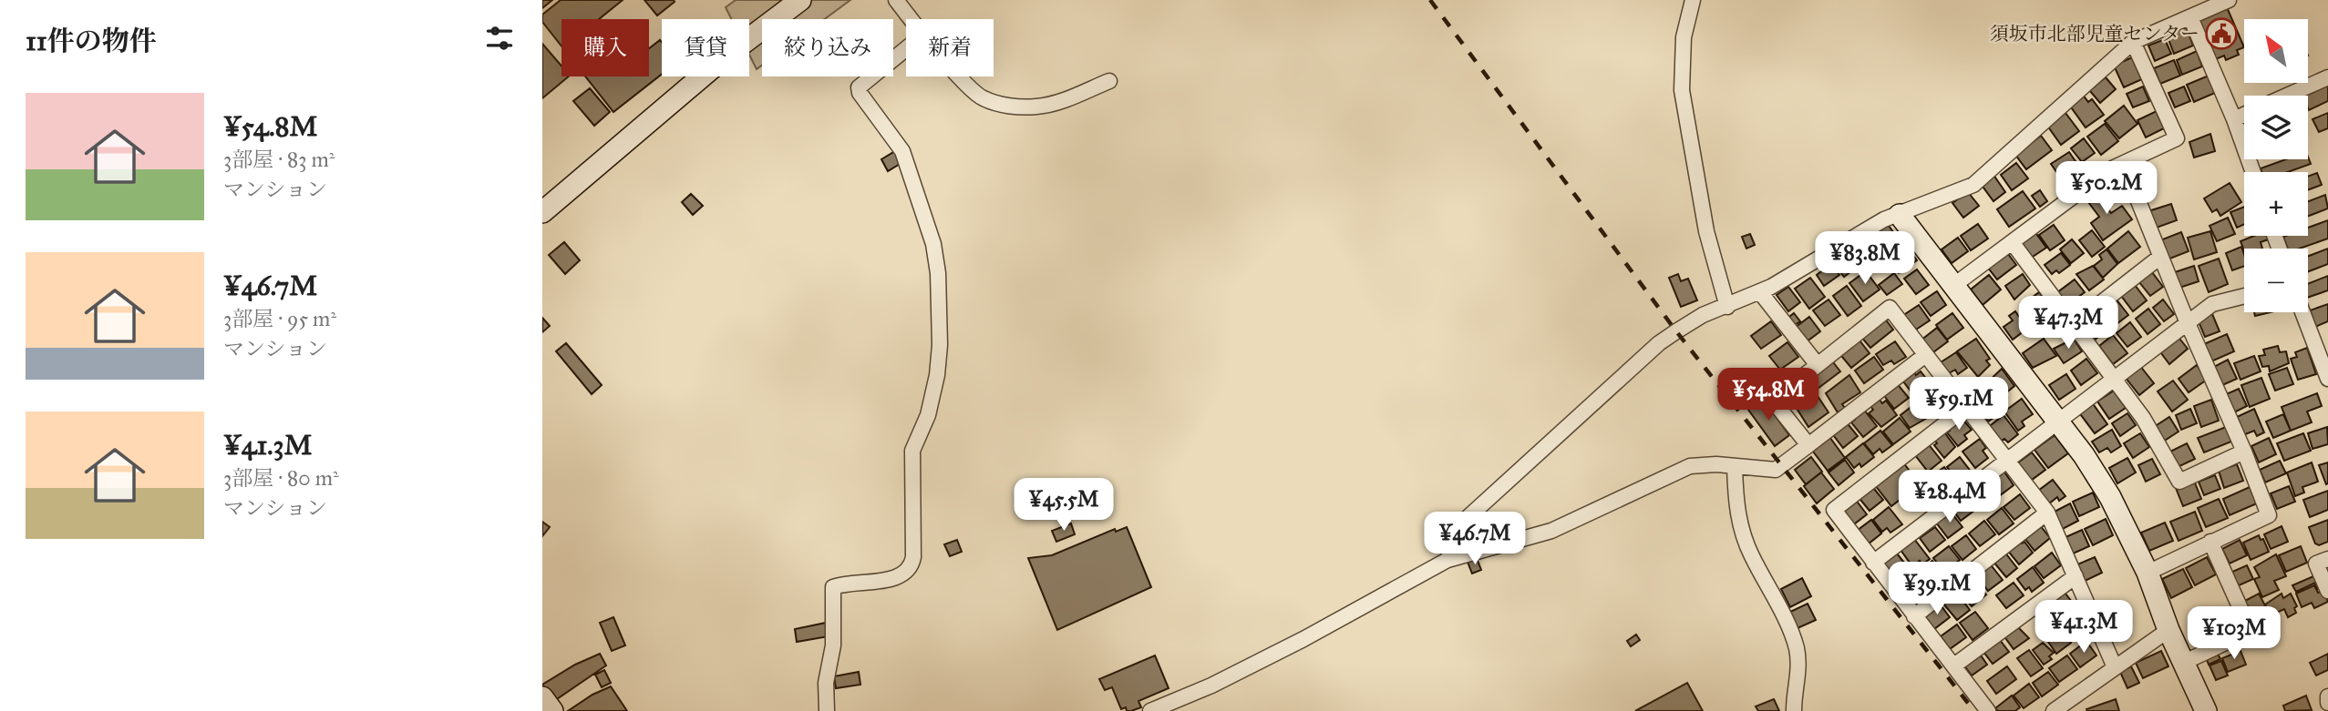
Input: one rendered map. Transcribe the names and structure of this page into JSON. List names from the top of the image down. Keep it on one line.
{"places":{"public building":["須坂市北部児童センター"]},"north":"top left","page":{"heading":"11件の物件","map_buttons":["+","−"],"chip":["購入","賃貸","絞り込み","新着"],"list":[{"name":"¥54.8M","note":"3部屋 · 83 m² · マンション"},{"name":"¥46.7M","note":"3部屋 · 95 m² · マンション"},{"name":"¥41.3M","note":"3部屋 · 80 m² · マンション"}],"price":["¥50.2M","¥83.8M","¥47.3M","¥54.8M","¥59.1M","¥28.4M","¥45.5M","¥46.7M","¥39.1M","¥41.3M","¥103M"]}}
